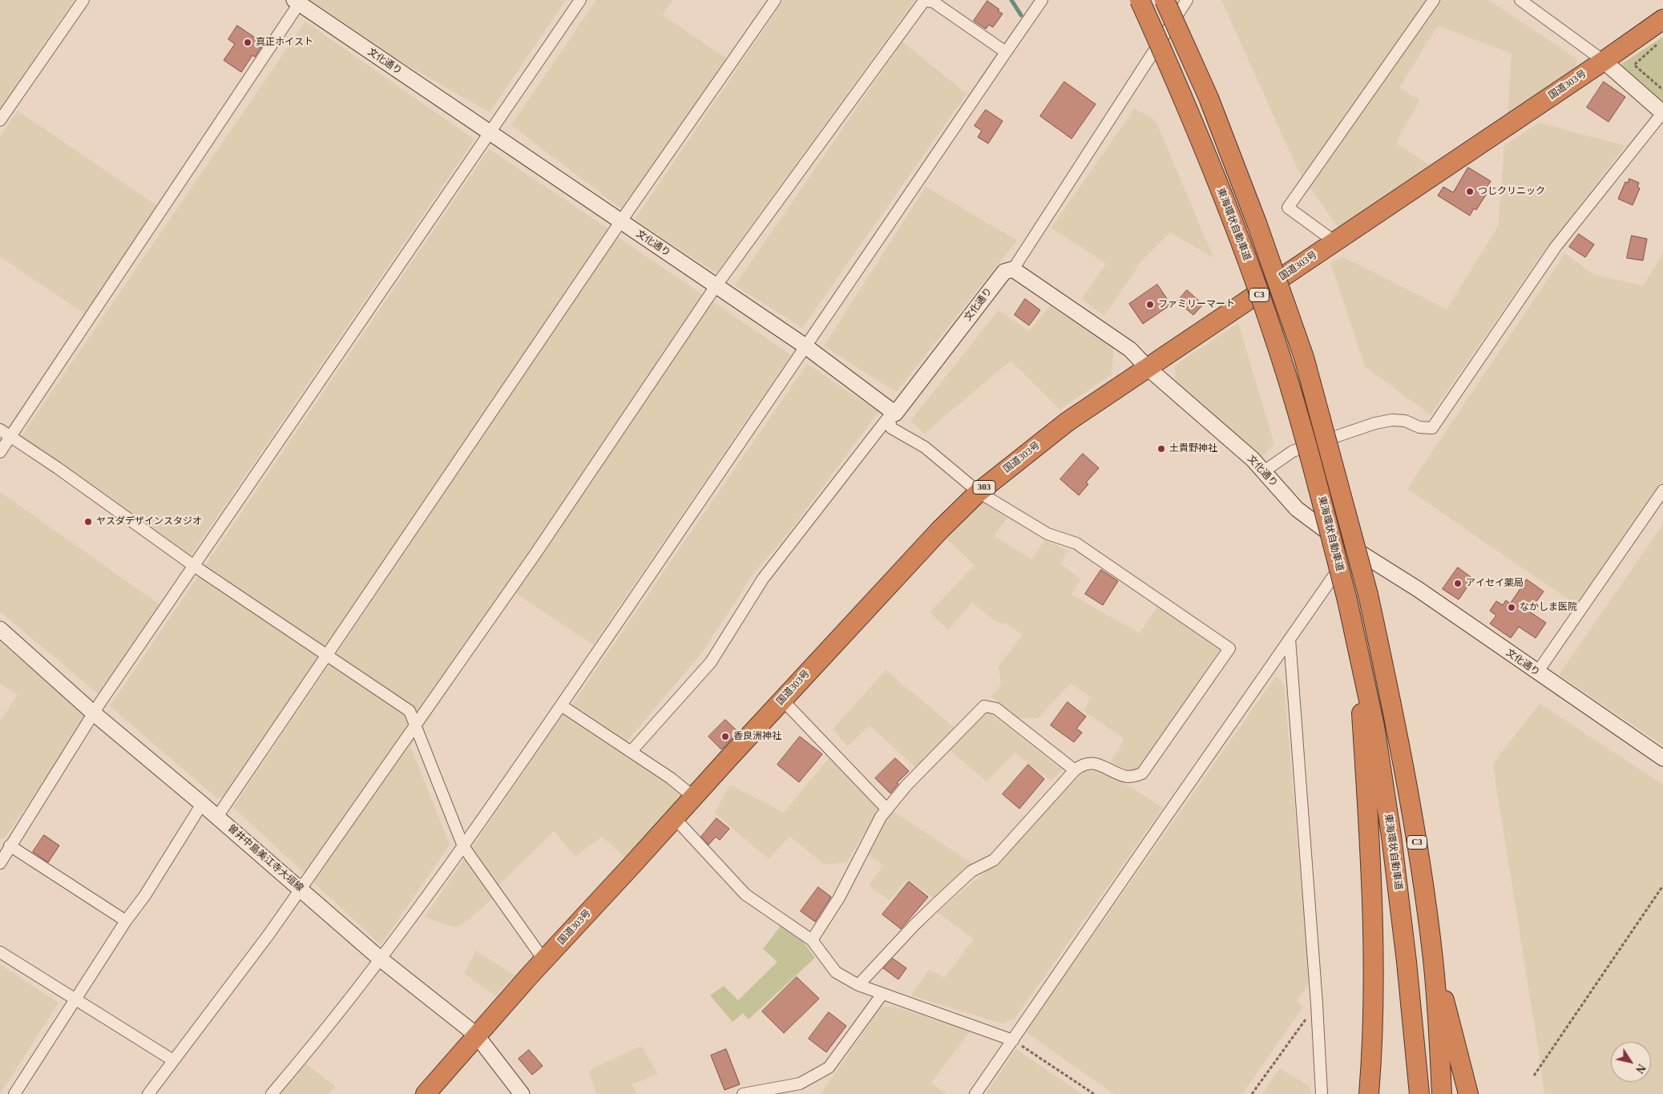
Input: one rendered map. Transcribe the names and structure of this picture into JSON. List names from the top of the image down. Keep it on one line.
{"streets":{"highway":["国道303号","東海環状自動車道","C3","303"],"street":["文化通り","曽井中島美江寺大垣線"]},"crossings":[["文化通り","国道303号"],["国道303号","曽井中島美江寺大垣線"]],"places":["真正ホイスト","つじクリニック","ファミリーマート","土貴野神社","ヤスダデザインスタジオ","アイセイ薬局","なかしま医院","香良洲神社"],"north":"bottom right"}
